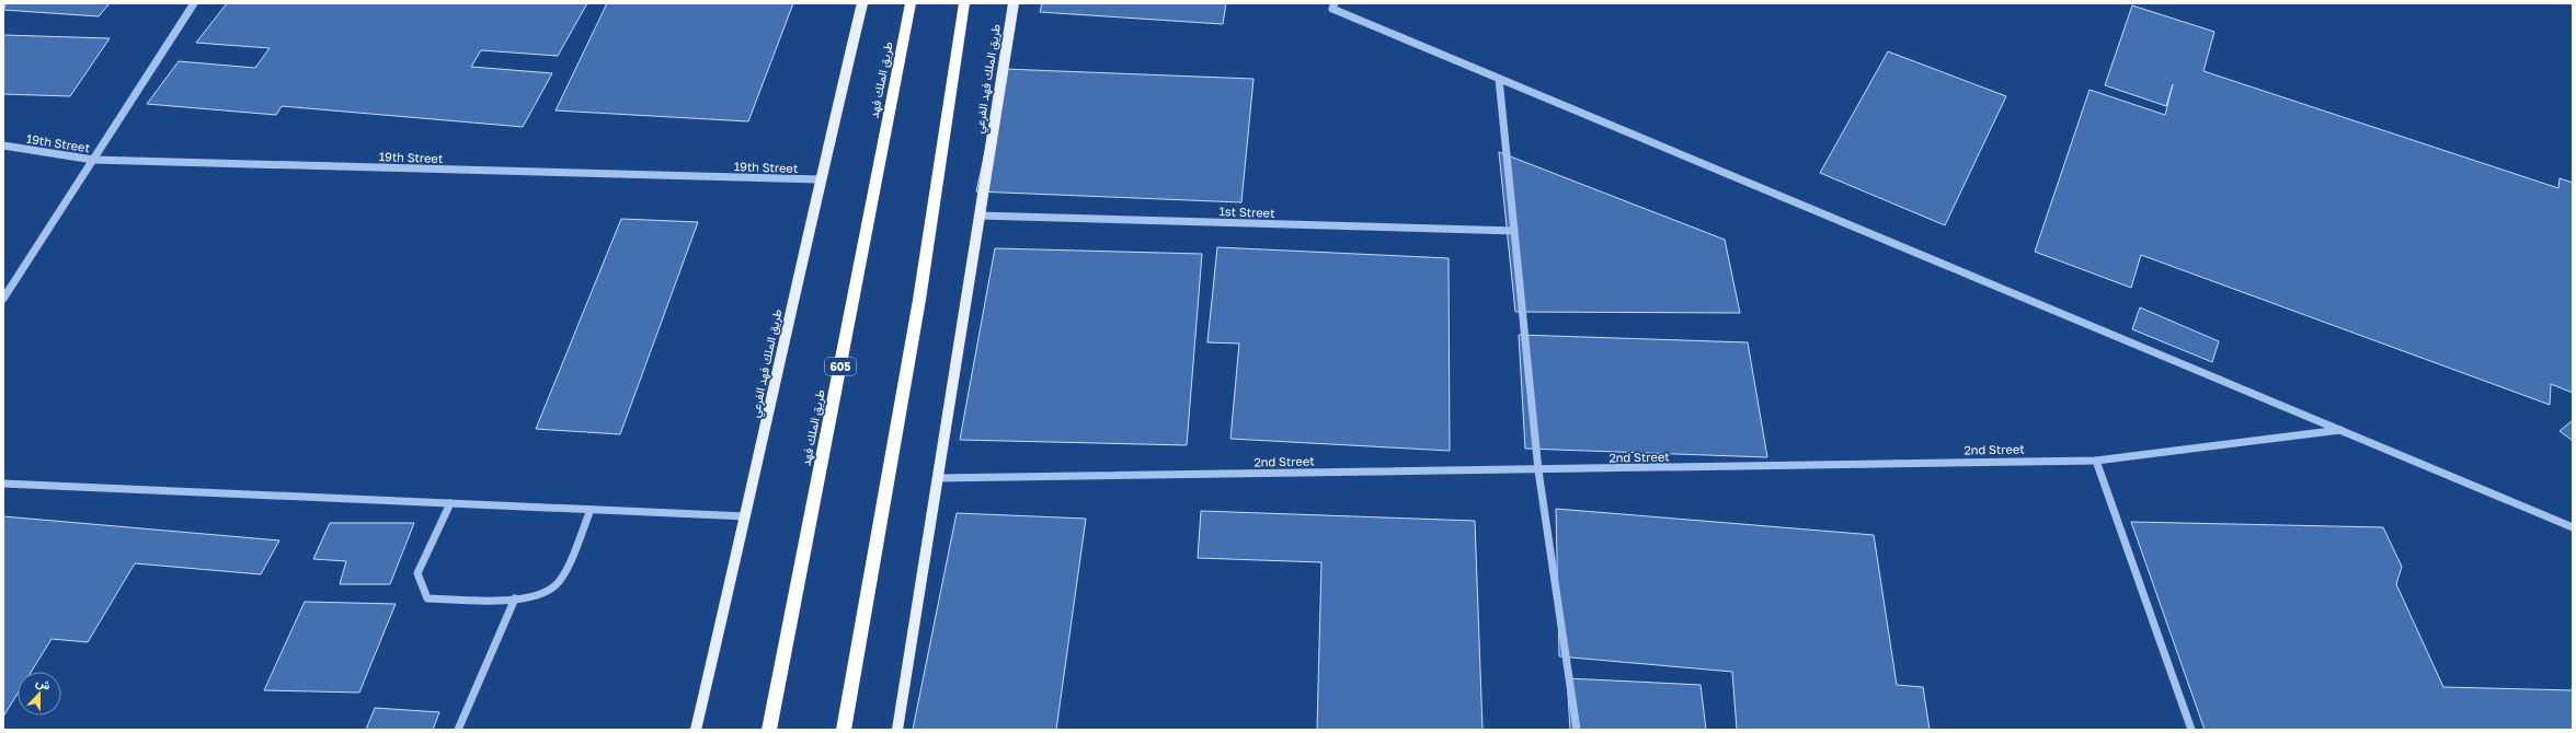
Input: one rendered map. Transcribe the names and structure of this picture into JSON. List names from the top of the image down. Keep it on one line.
{"streets":{"highway":["طريق الملك فهد","605"],"main road":["طريق الملك فهد الفرعي"],"street":["19th Street","1st Street","2nd Street"]},"crossings":[["طريق الملك فهد الفرعي","19th Street"],["طريق الملك فهد الفرعي","1st Street"],["طريق الملك فهد الفرعي","2nd Street"]],"north":"top"}
